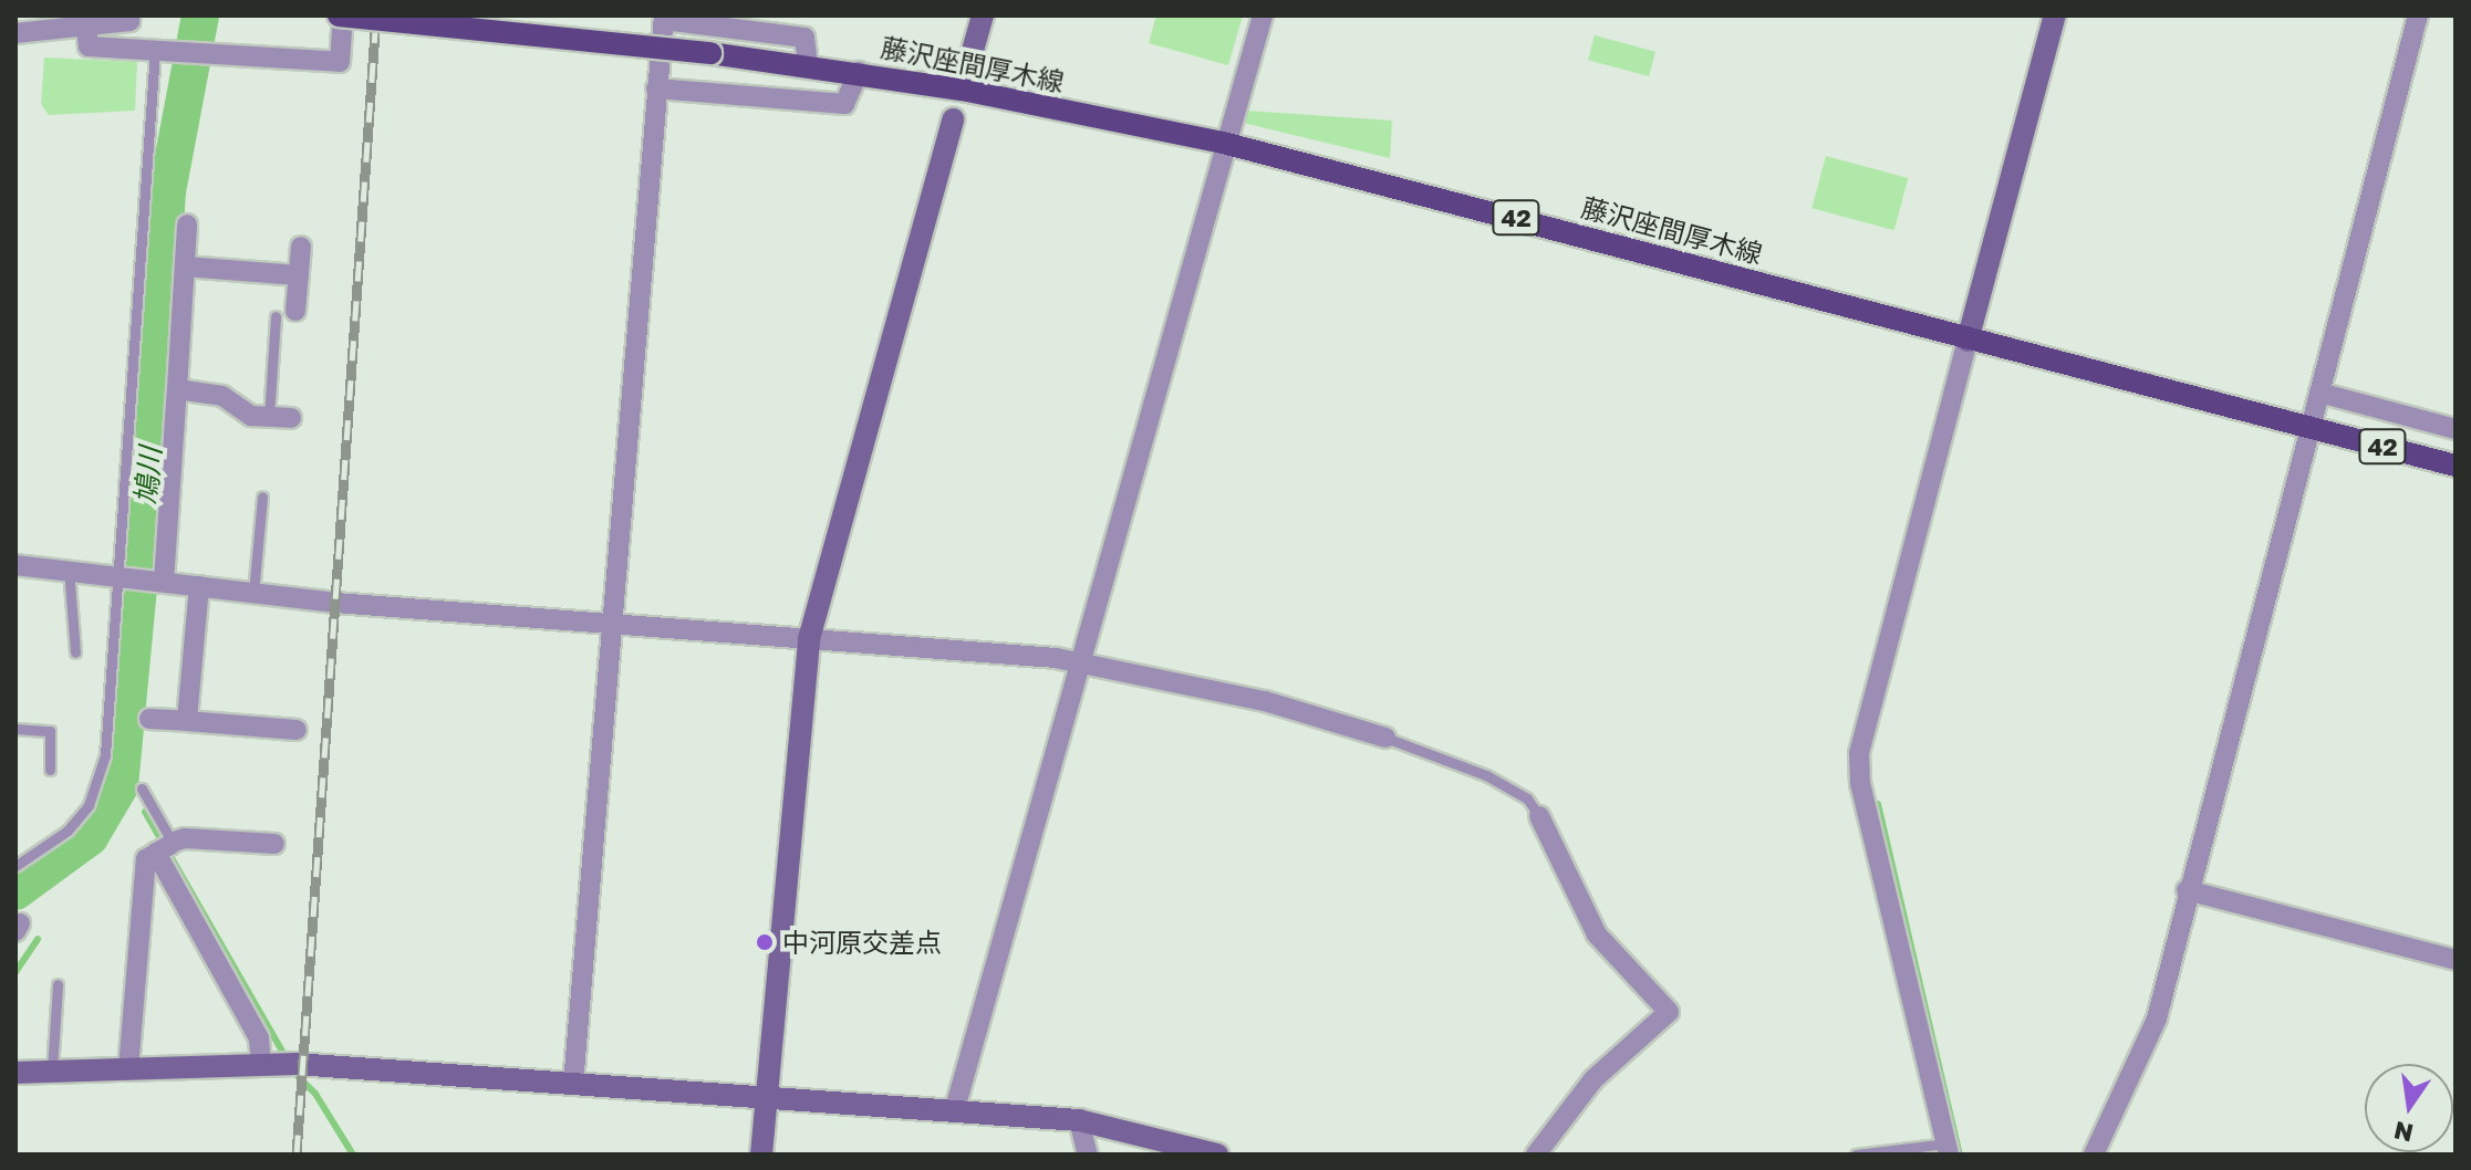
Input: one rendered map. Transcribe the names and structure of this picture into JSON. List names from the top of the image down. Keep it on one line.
{"streets":{"main road":["藤沢座間厚木線","42"]},"water":["鳩川"],"places":["中河原交差点"],"north":"bottom"}
